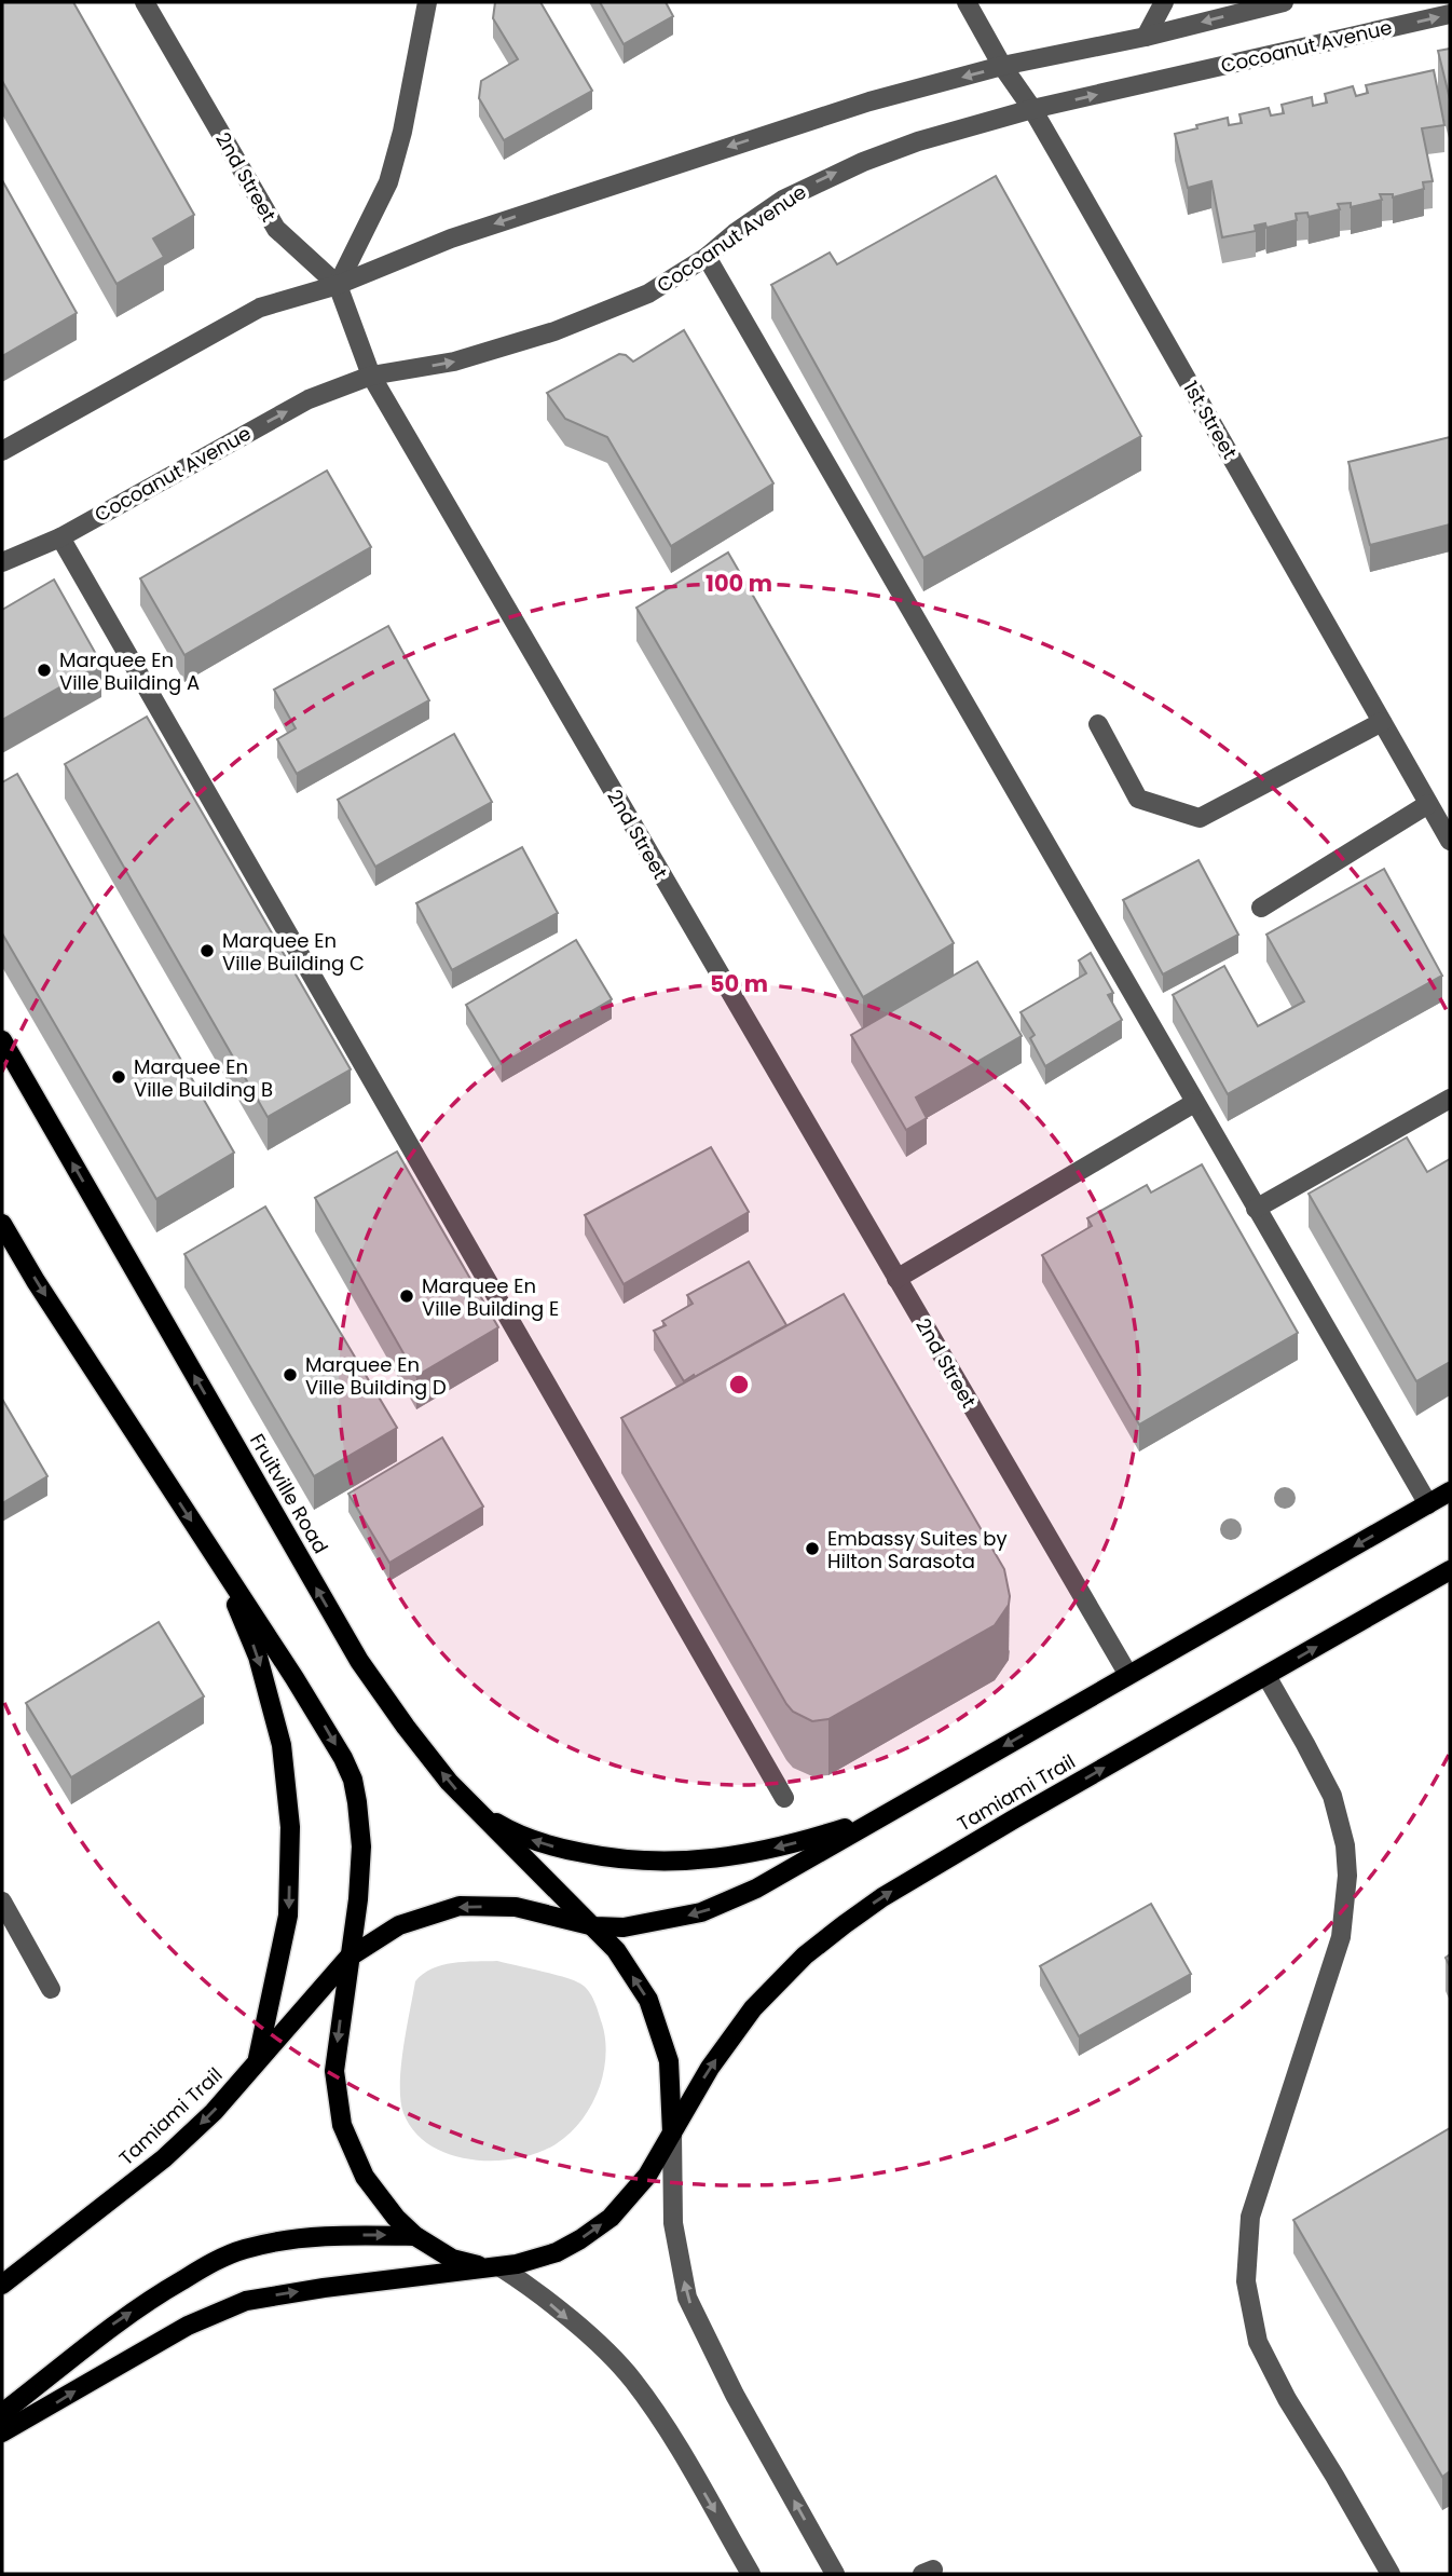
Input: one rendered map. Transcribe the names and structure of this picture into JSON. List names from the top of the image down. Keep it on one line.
{"streets":{"main road":["Fruitville Road","Tamiami Trail"],"street":["Cocoanut Avenue","2nd Street","1st Street"]},"crossings":[["Cocoanut Avenue","2nd Street"],["Cocoanut Avenue","1st Street"],["Fruitville Road","Tamiami Trail"]],"places":["Marquee En Ville Building A","Marquee En Ville Building C","Marquee En Ville Building B","Marquee En Ville Building E","Marquee En Ville Building D","Embassy Suites by Hilton Sarasota"],"rings":["100 m","50 m"]}
